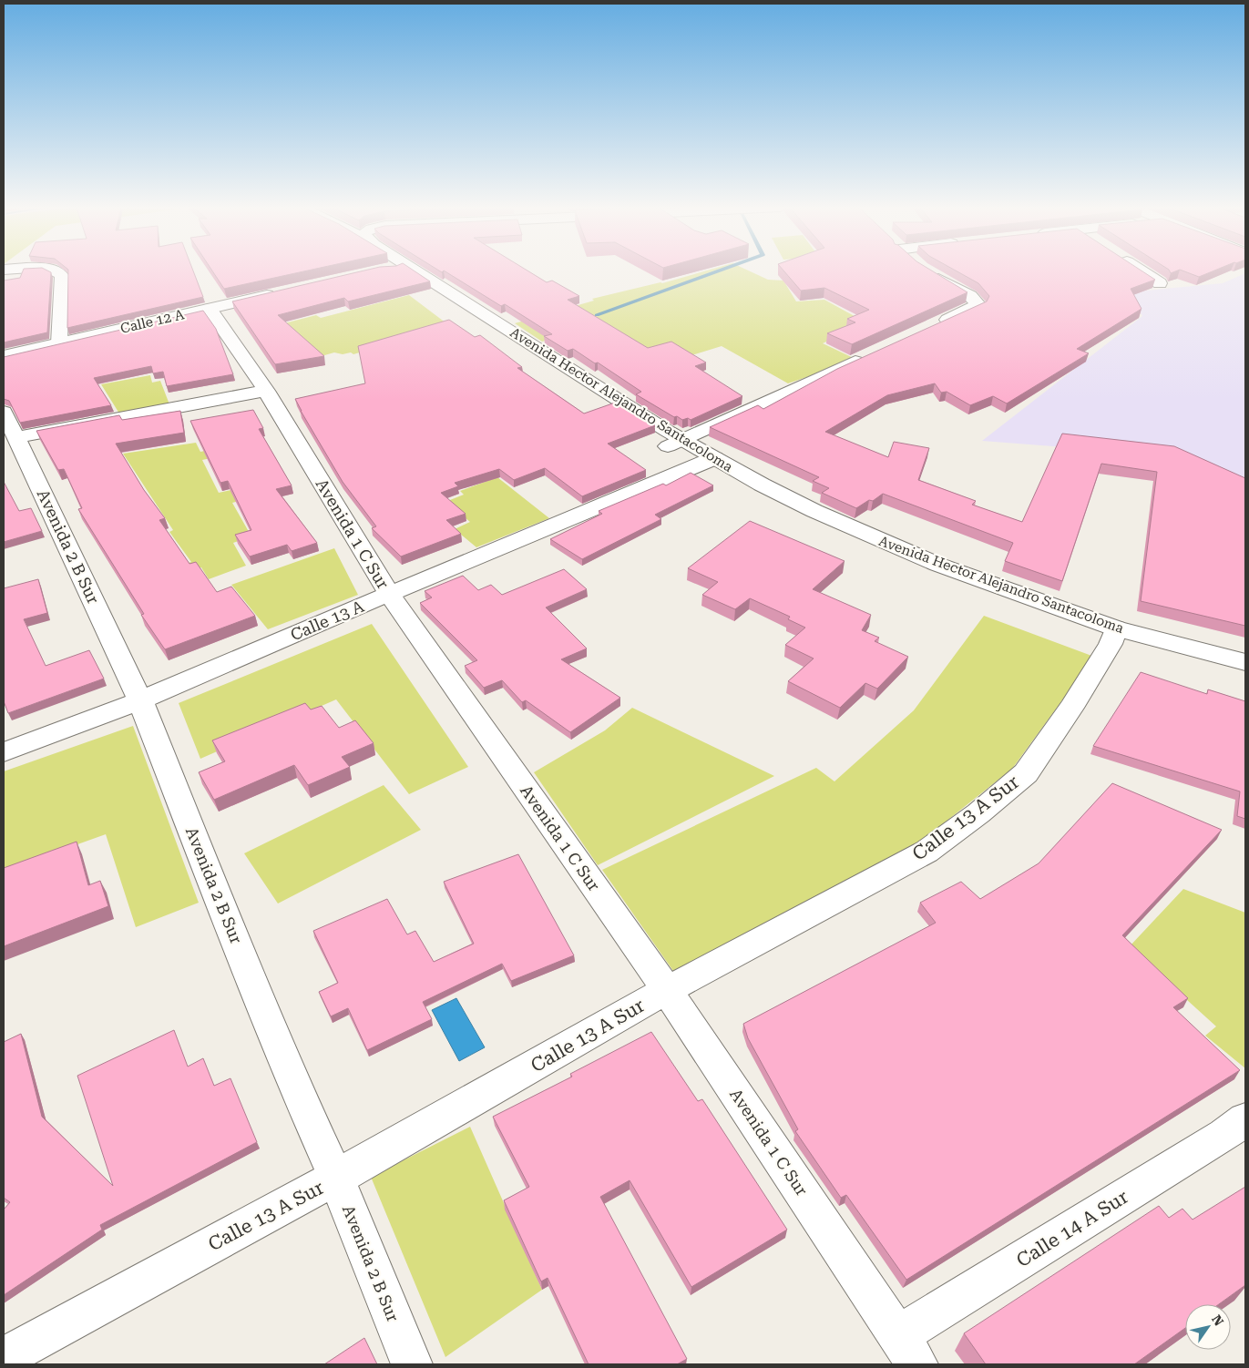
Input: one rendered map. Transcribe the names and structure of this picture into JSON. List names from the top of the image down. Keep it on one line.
{"streets":{"street":["Calle 12 A","Avenida Hector Alejandro Santacoloma","Avenida 1 C Sur","Avenida 2 B Sur","Calle 13 A","Calle 13 A Sur","Calle 14 A Sur"]},"crossings":[["Calle 12 A","Avenida 1 C Sur"],["Avenida Hector Alejandro Santacoloma","Calle 13 A"],["Avenida Hector Alejandro Santacoloma","Calle 13 A Sur"],["Avenida 1 C Sur","Calle 13 A"],["Avenida 1 C Sur","Calle 13 A Sur"],["Avenida 1 C Sur","Calle 14 A Sur"],["Avenida 2 B Sur","Calle 13 A"],["Avenida 2 B Sur","Calle 13 A Sur"]],"north":"top right"}
